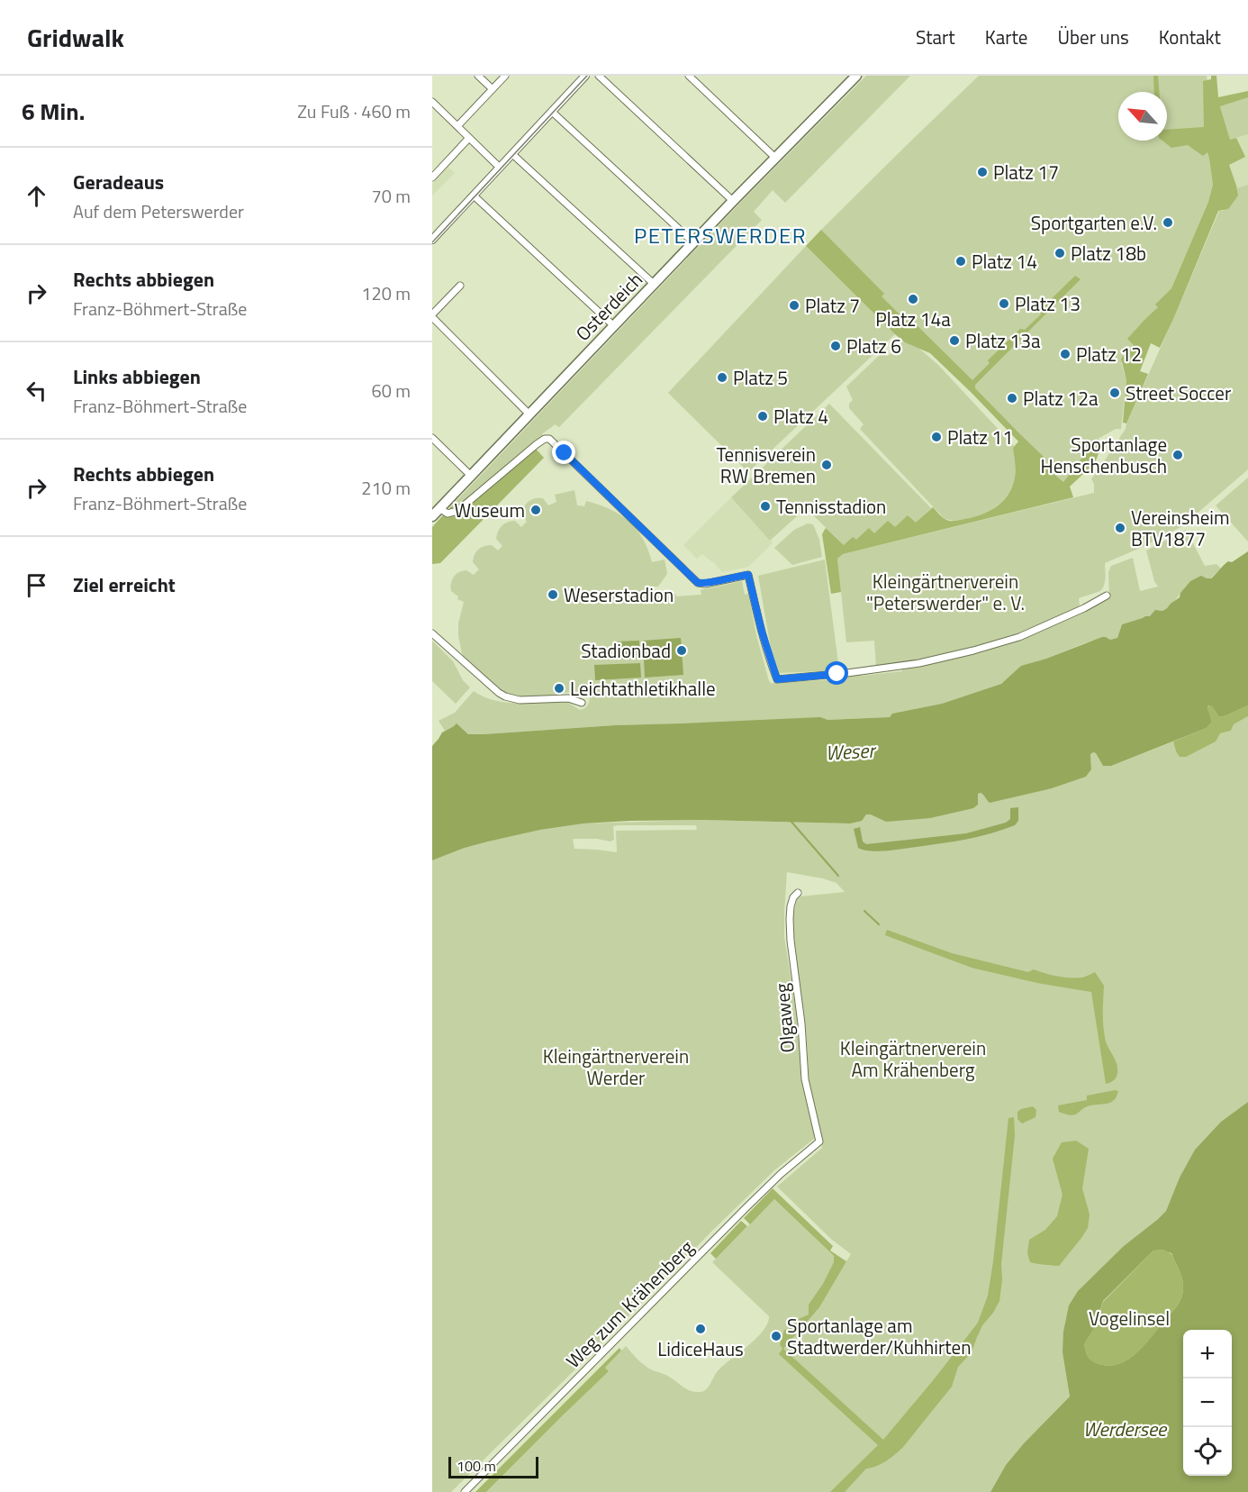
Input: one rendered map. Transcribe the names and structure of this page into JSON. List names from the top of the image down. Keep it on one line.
{"streets":{"main road":["Osterdeich"],"street":["Olgaweg","Weg zum Krähenberg"]},"crossings":[["Olgaweg","Weg zum Krähenberg"]],"districts":["PETERSWERDER"],"water":["Weser","Werdersee"],"parks":["Kleingärtnerverein \"Peterswerder\" e. V.","Kleingärtnerverein Am Krähenberg","Kleingärtnerverein Werder","Vogelinsel"],"places":["Platz 17","Sportgarten e.V.","Platz 18b","Platz 14","Platz 14a","Platz 13","Platz 7","Platz 13a","Platz 6","Platz 12","Platz 5","Street Soccer","Platz 12a","Platz 4","Platz 11","Sportanlage Henschenbusch","Tennisverein RW Bremen","Tennisstadion","Wuseum","Vereinsheim BTV1877","Weserstadion","Stadionbad","Leichtathletikhalle","LidiceHaus","Sportanlage am Stadtwerder/Kuhhirten"],"scale_bar":"100 m","north":"top left","page":{"header":"Gridwalk","nav":["Start","Karte","Über uns","Kontakt"],"heading":["6 Min.","Zu Fuß · 460 m"],"list":[["Geradeaus","Auf dem Peterswerder","70 m"],["Rechts abbiegen","Franz-Böhmert-Straße","120 m"],["Links abbiegen","Franz-Böhmert-Straße","60 m"],["Rechts abbiegen","Franz-Böhmert-Straße","210 m"],"Ziel erreicht"],"map_buttons":["+","−"],"scale":"100 m"}}
